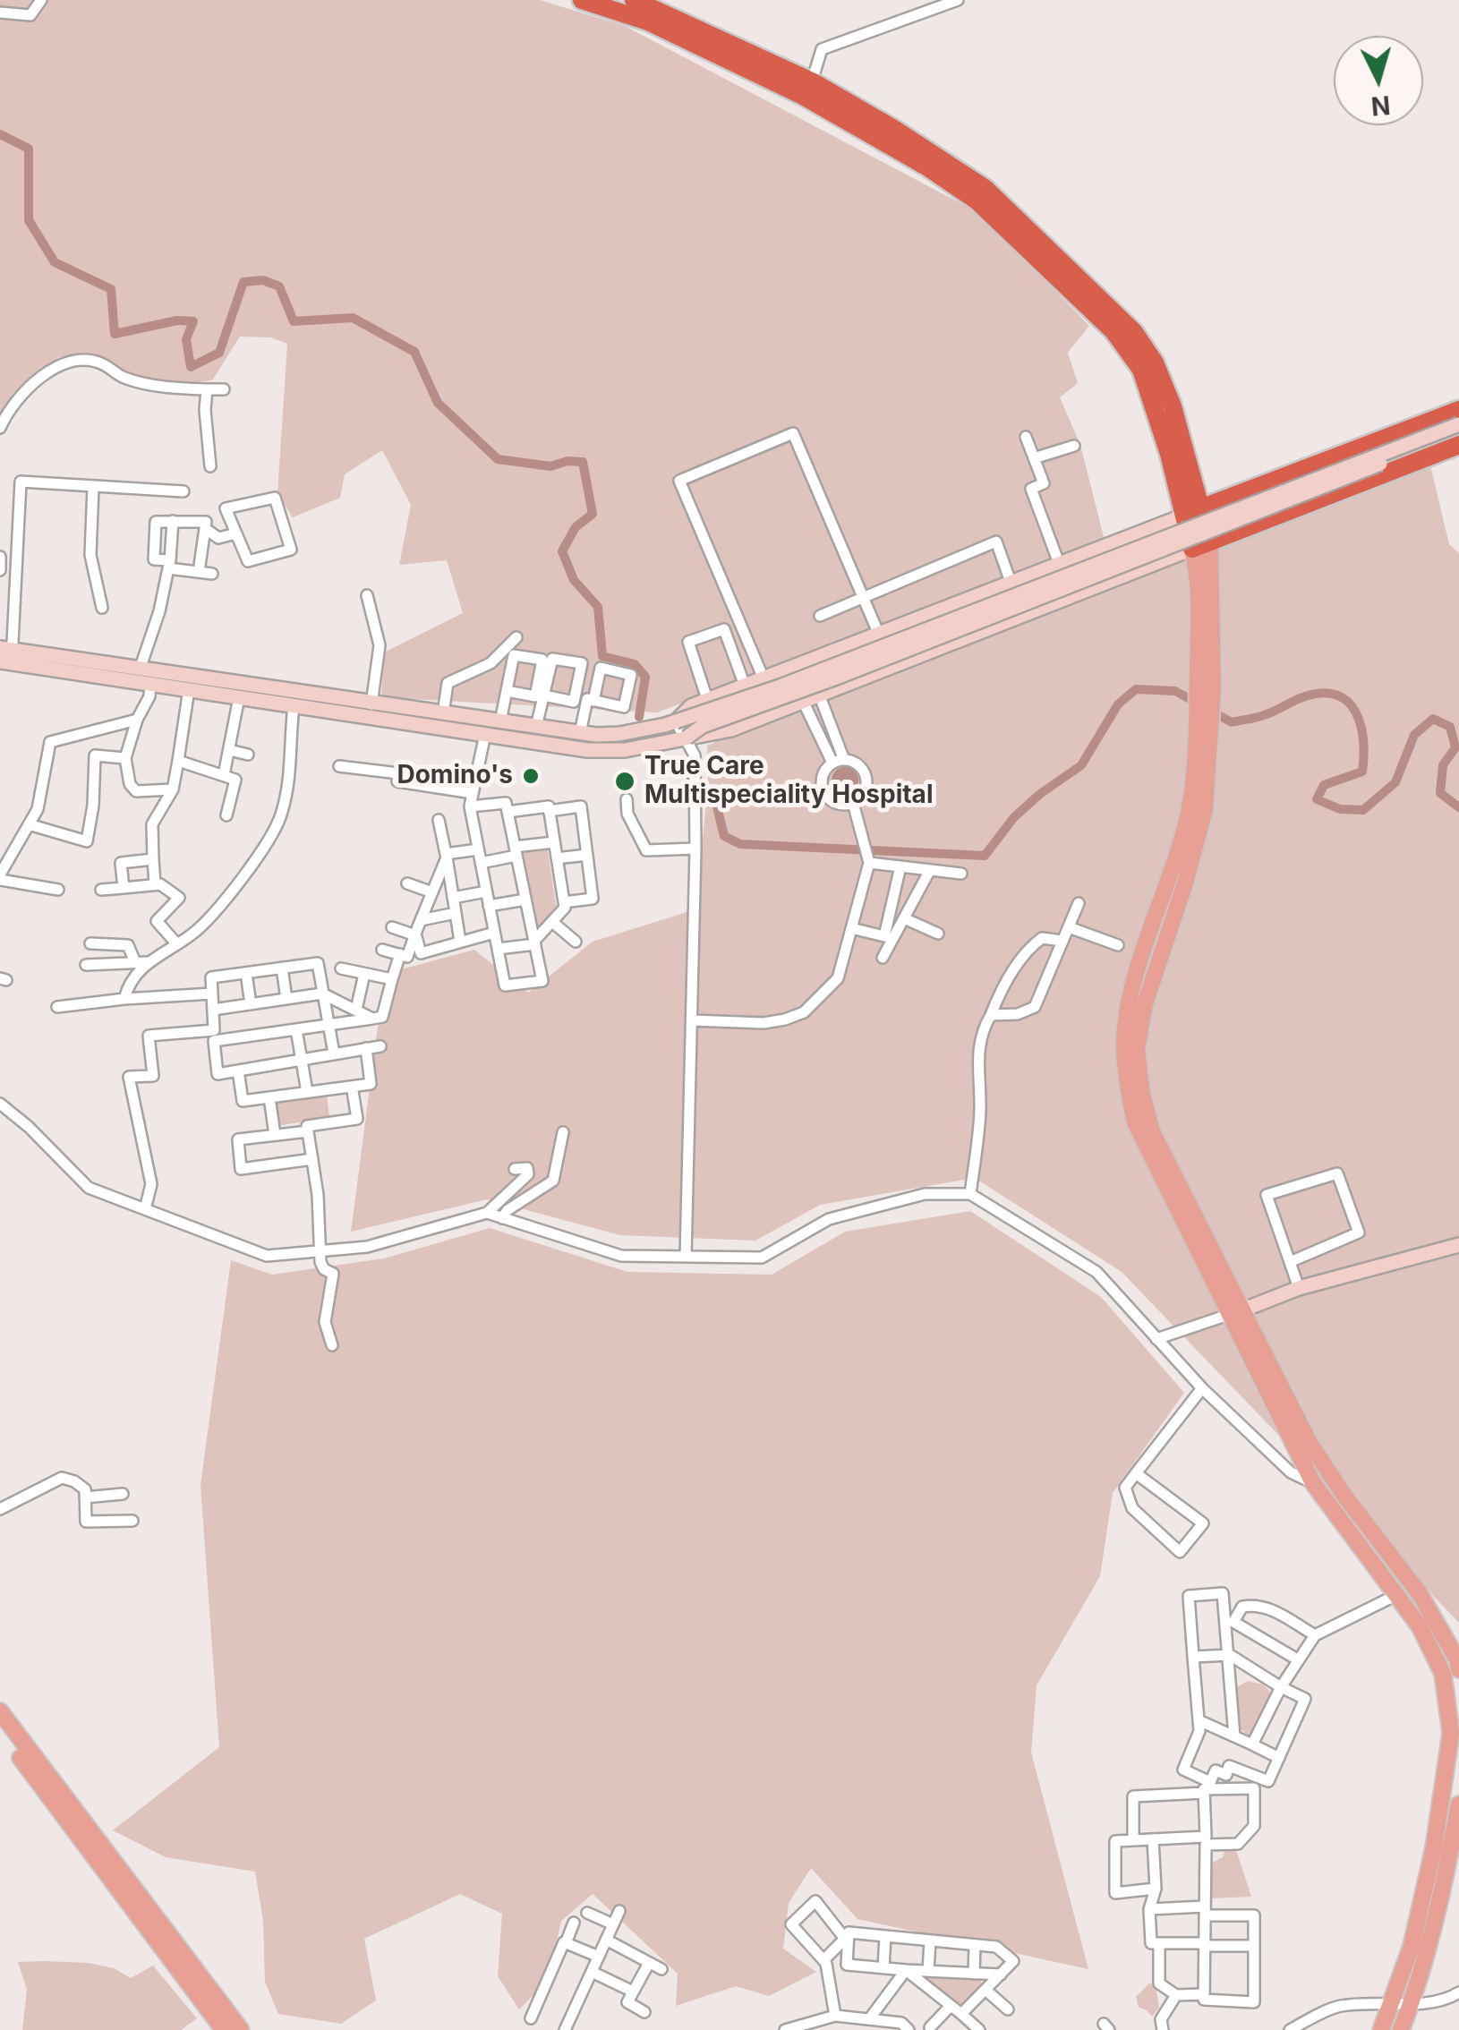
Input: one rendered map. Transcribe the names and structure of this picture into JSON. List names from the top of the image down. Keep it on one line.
{"places":["Domino's","True Care Multispeciality Hospital"],"north":"bottom"}
